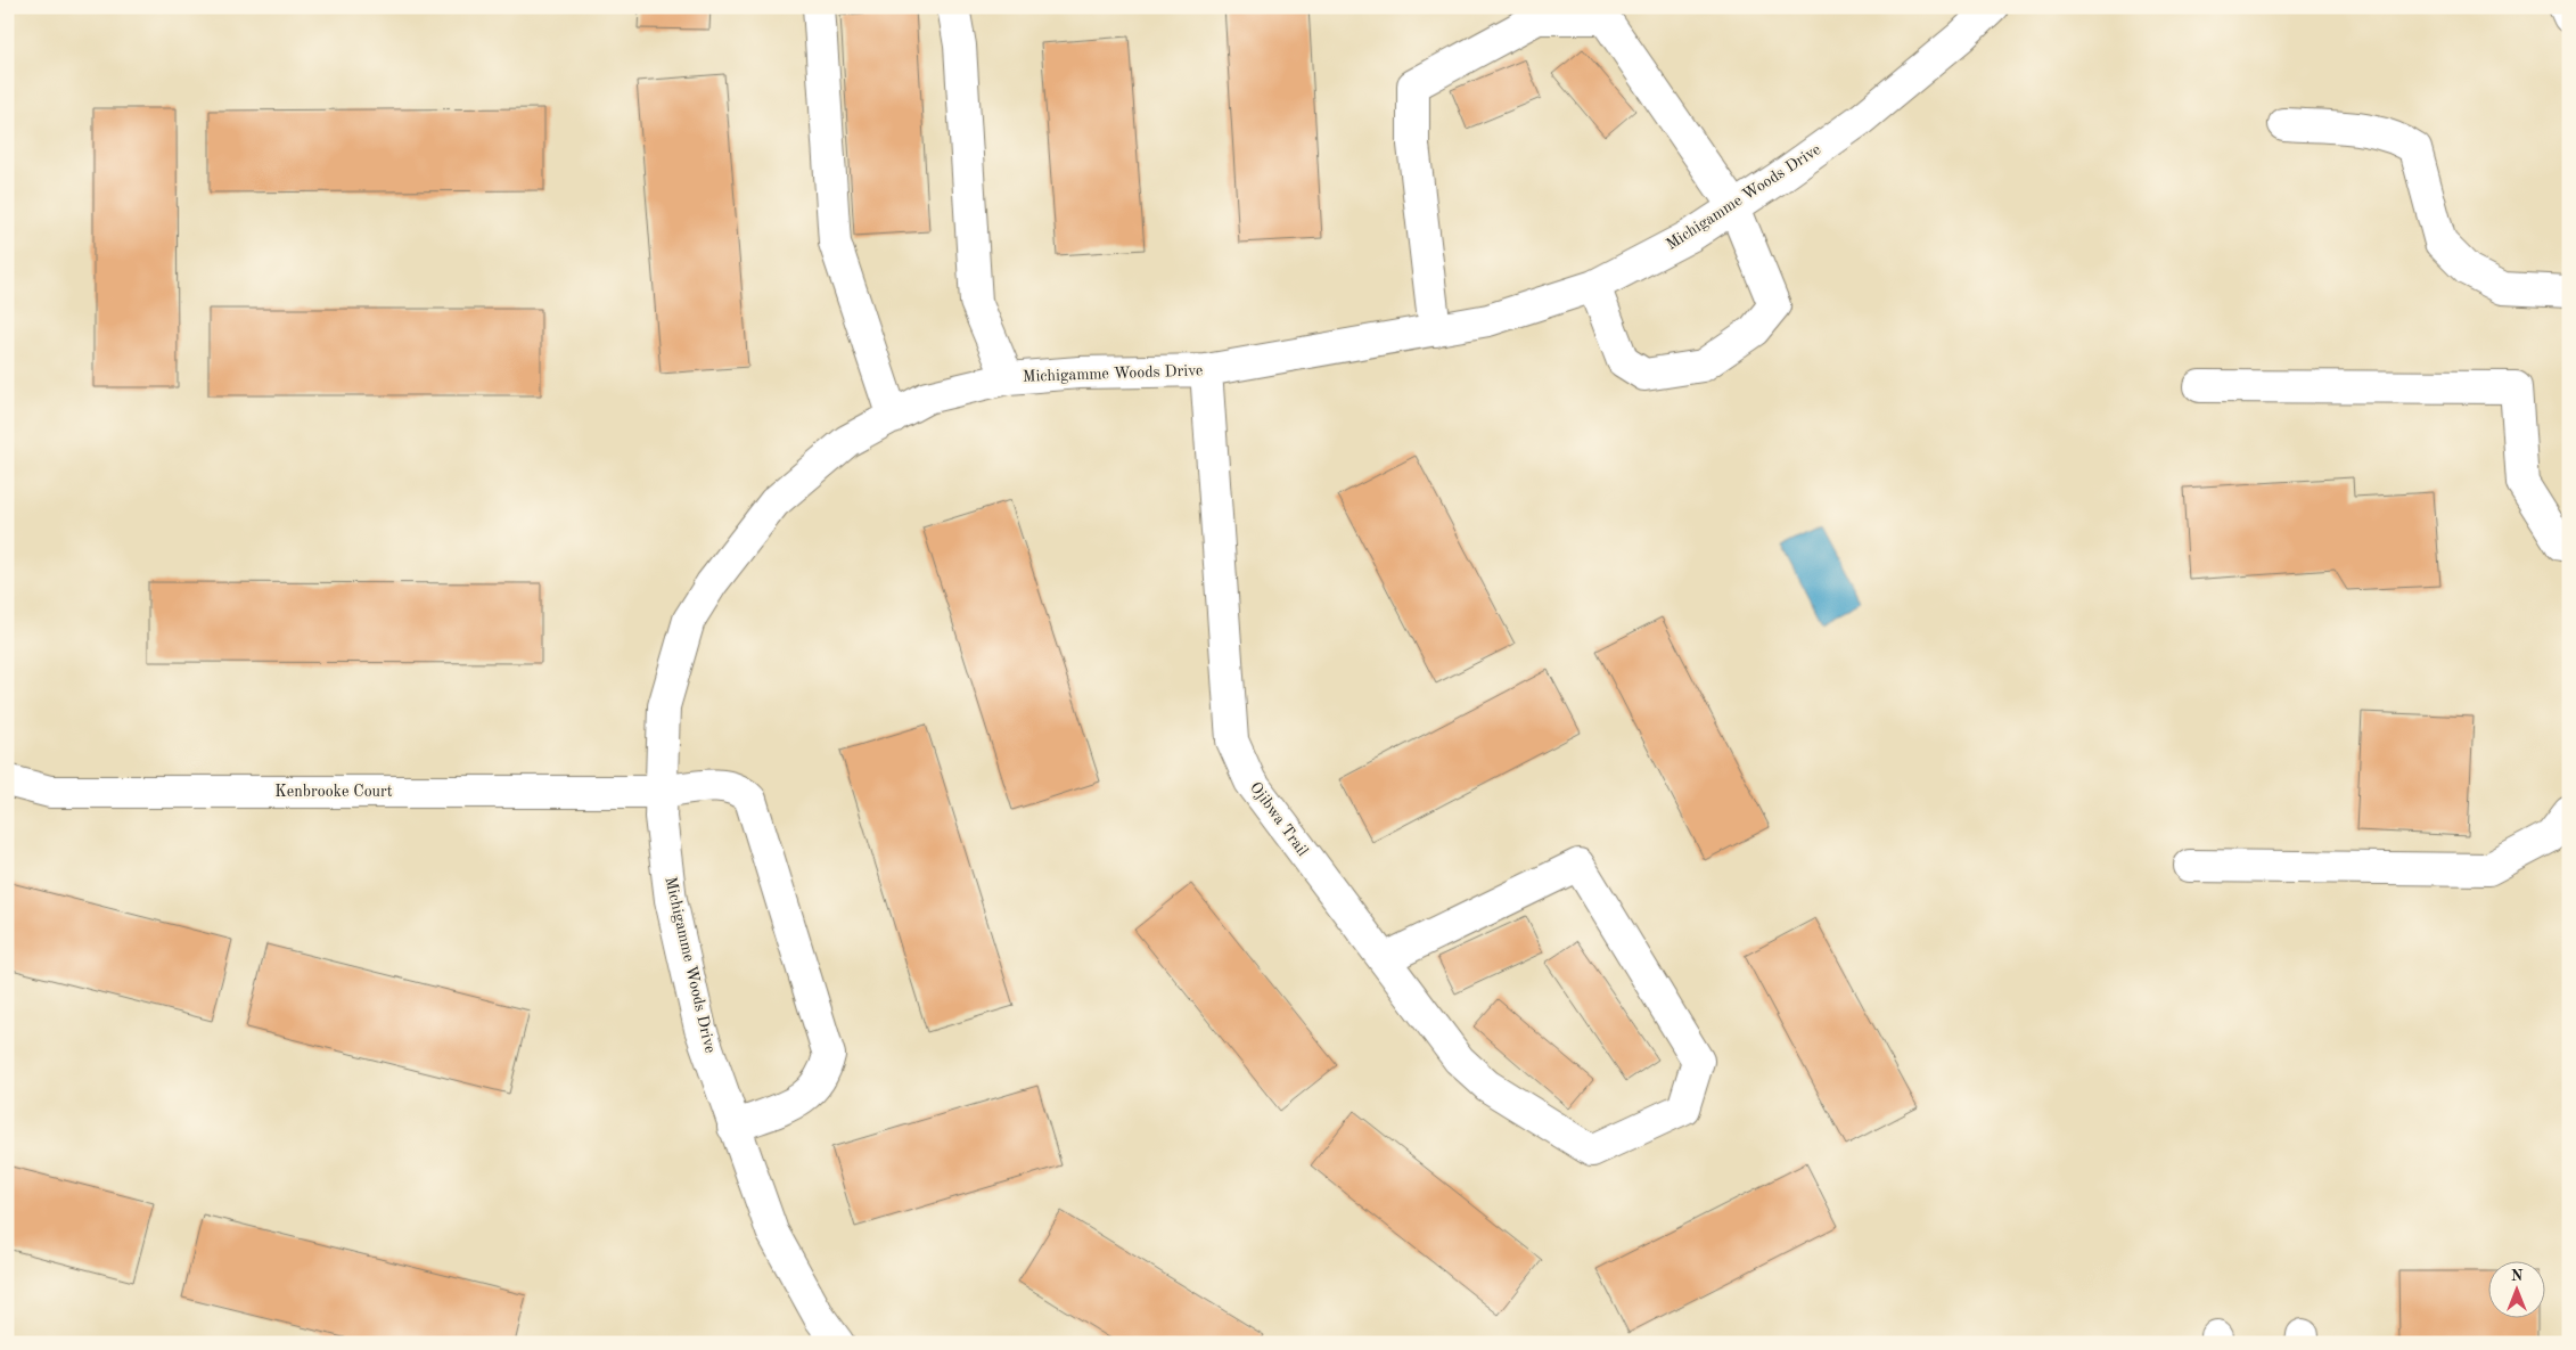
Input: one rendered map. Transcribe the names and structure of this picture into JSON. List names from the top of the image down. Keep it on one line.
{"streets":{"street":["Michigamme Woods Drive","Kenbrooke Court","Ojibwa Trail"]},"crossings":[["Michigamme Woods Drive","Kenbrooke Court"],["Michigamme Woods Drive","Ojibwa Trail"]],"north":"top"}
